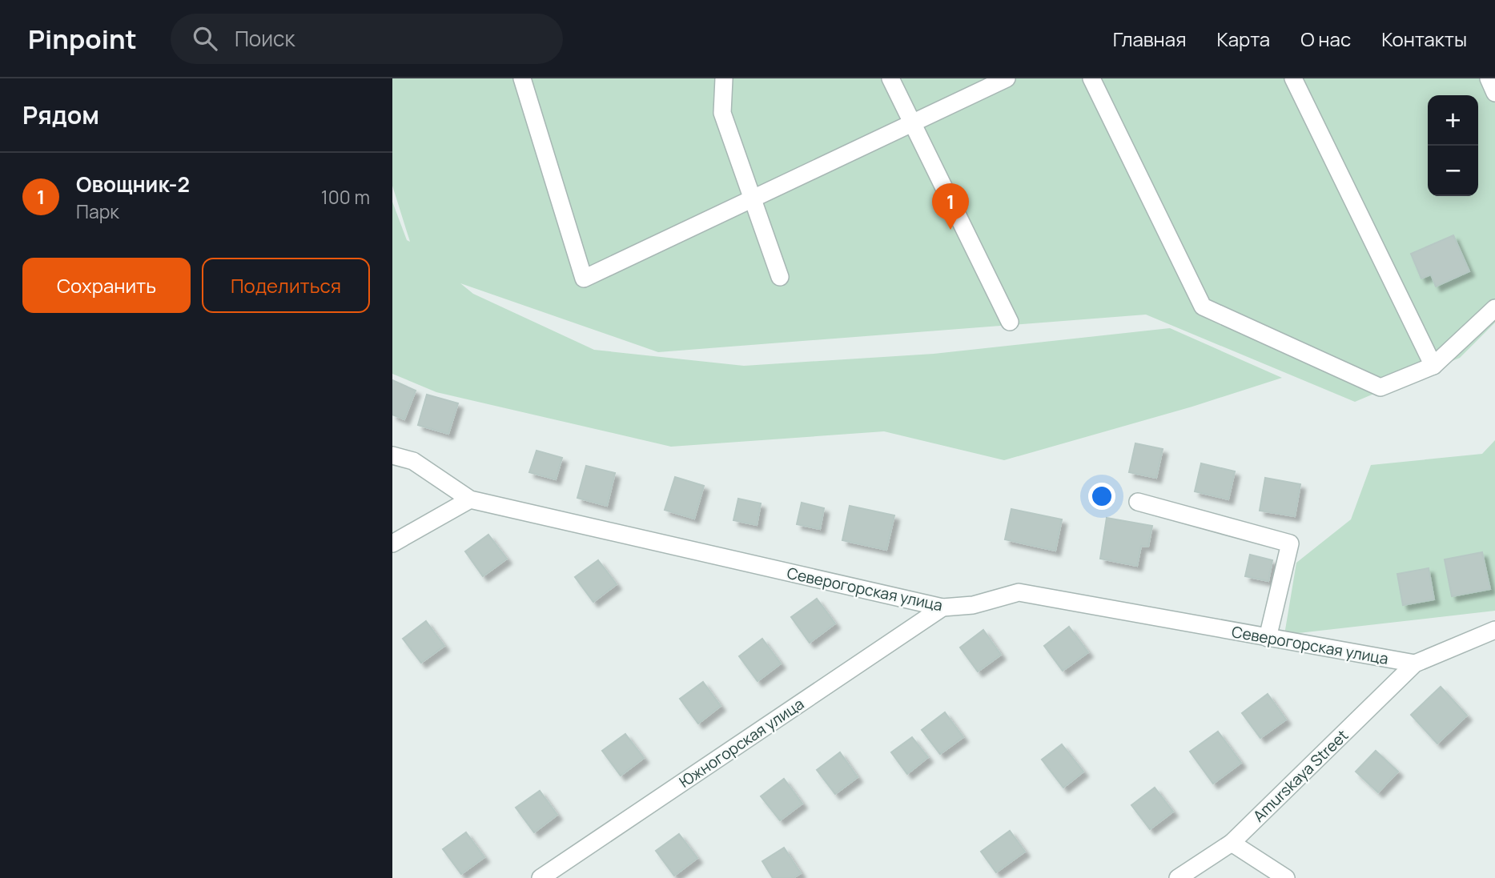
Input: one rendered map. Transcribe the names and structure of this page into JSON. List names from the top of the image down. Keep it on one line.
{"streets":{"street":["Северогорская улица","Южногорская улица","Amurskaya Street"]},"crossings":[["Северогорская улица","Южногорская улица"],["Северогорская улица","Amurskaya Street"]],"page":{"header":"Pinpoint","search":"Поиск","nav":["Главная","Карта","О нас","Контакты"],"heading":"Рядом","map_buttons":["+","−"],"list":[{"mark":"1","name":"Овощник-2","note":"Парк","value":"100 m"}],"pins":"1","buttons":["Сохранить","Поделиться"]}}
